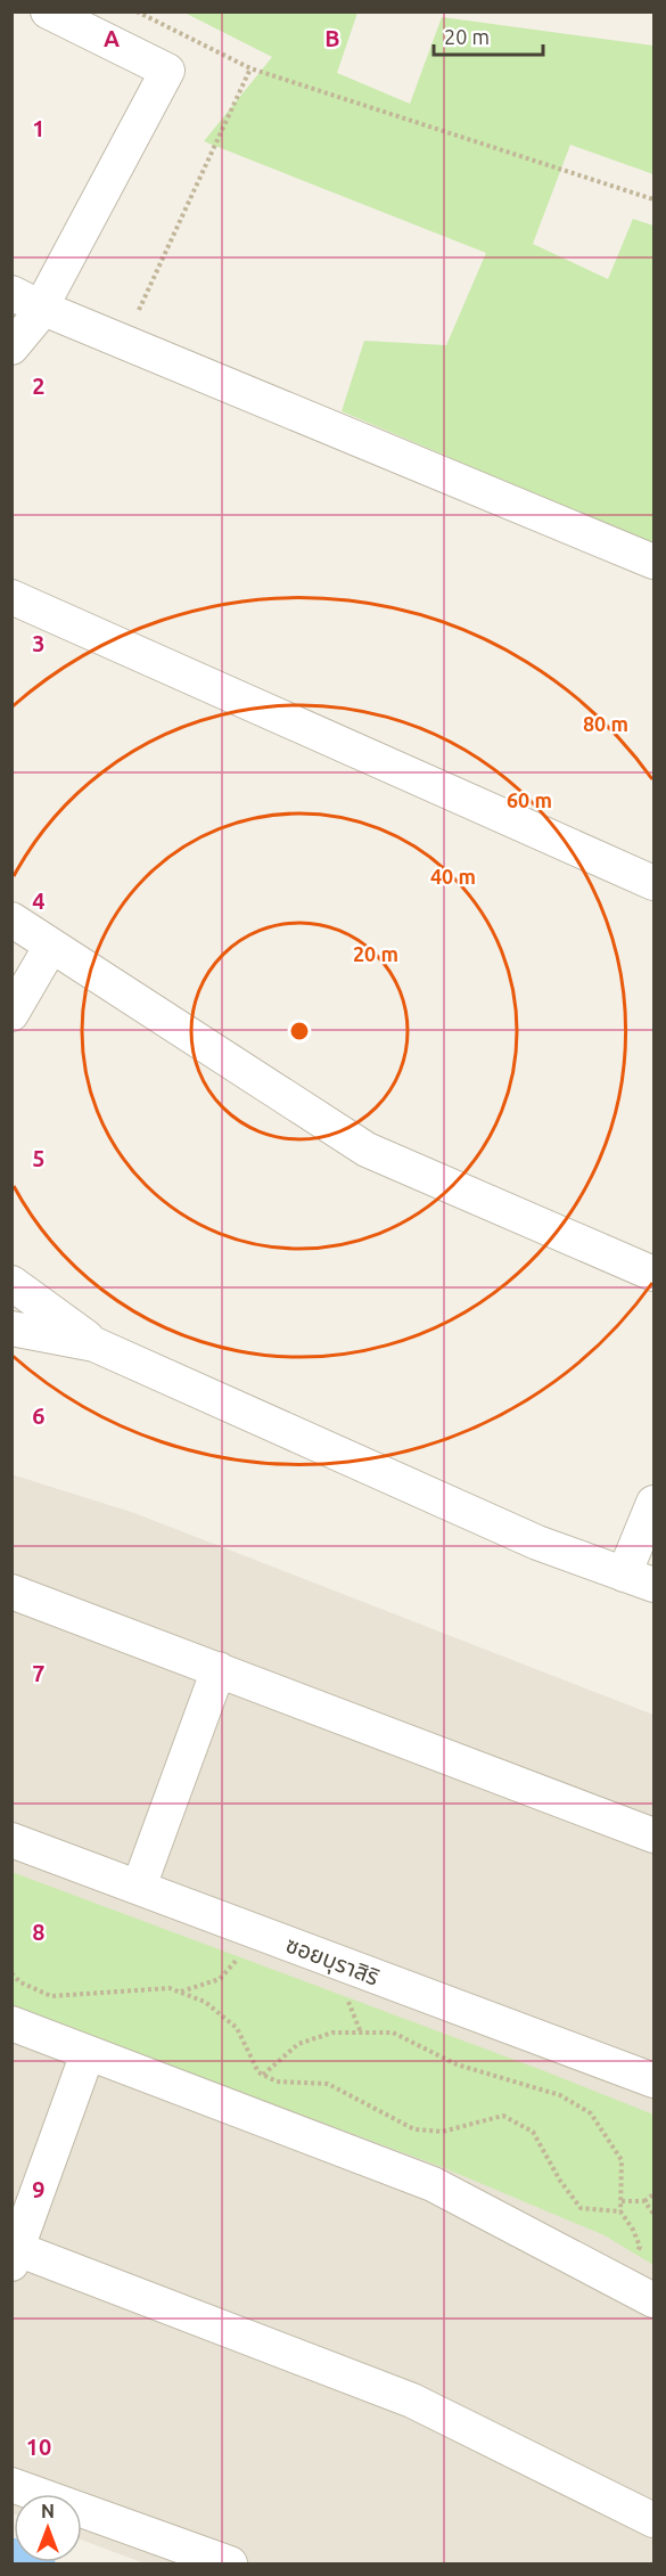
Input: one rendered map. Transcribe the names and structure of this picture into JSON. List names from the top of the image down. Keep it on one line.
{"streets":{"street":["ซอยบุราสิริ"]},"scale_bar":"20 m","north":"top","grid":{"columns":["A","B"],"rows":["1","2","3","4","5","6","7","8","9","10"]},"rings":["80 m","60 m","40 m","20 m"]}
